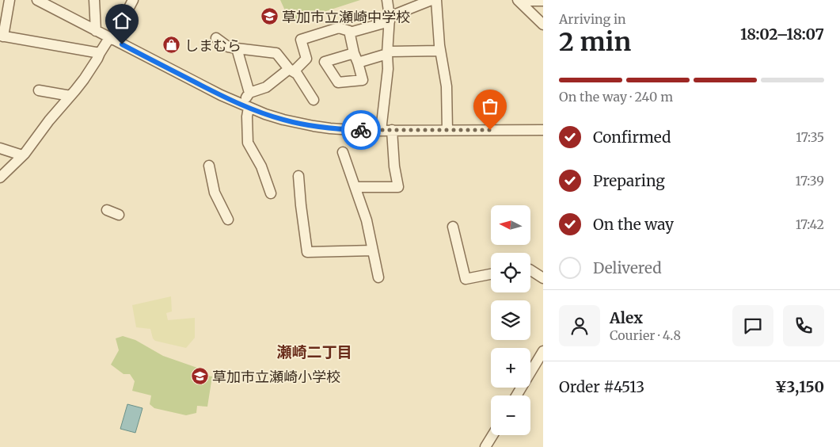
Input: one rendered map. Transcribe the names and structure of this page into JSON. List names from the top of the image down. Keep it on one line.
{"districts":["瀬崎二丁目"],"places":{"school or university":["草加市立瀬崎中学校","草加市立瀬崎小学校"],"shop":["しまむら"]},"north":"left","page":{"heading":["2 min","Arriving in","18:02–18:07"],"panel":["Alex","Courier · 4.8","Order #4513","¥3,150"],"bar":"On the way · 240 m","list":[["Confirmed","17:35"],["Preparing","17:39"],["On the way","17:42"],"Delivered"],"map_buttons":["+","−"]}}
